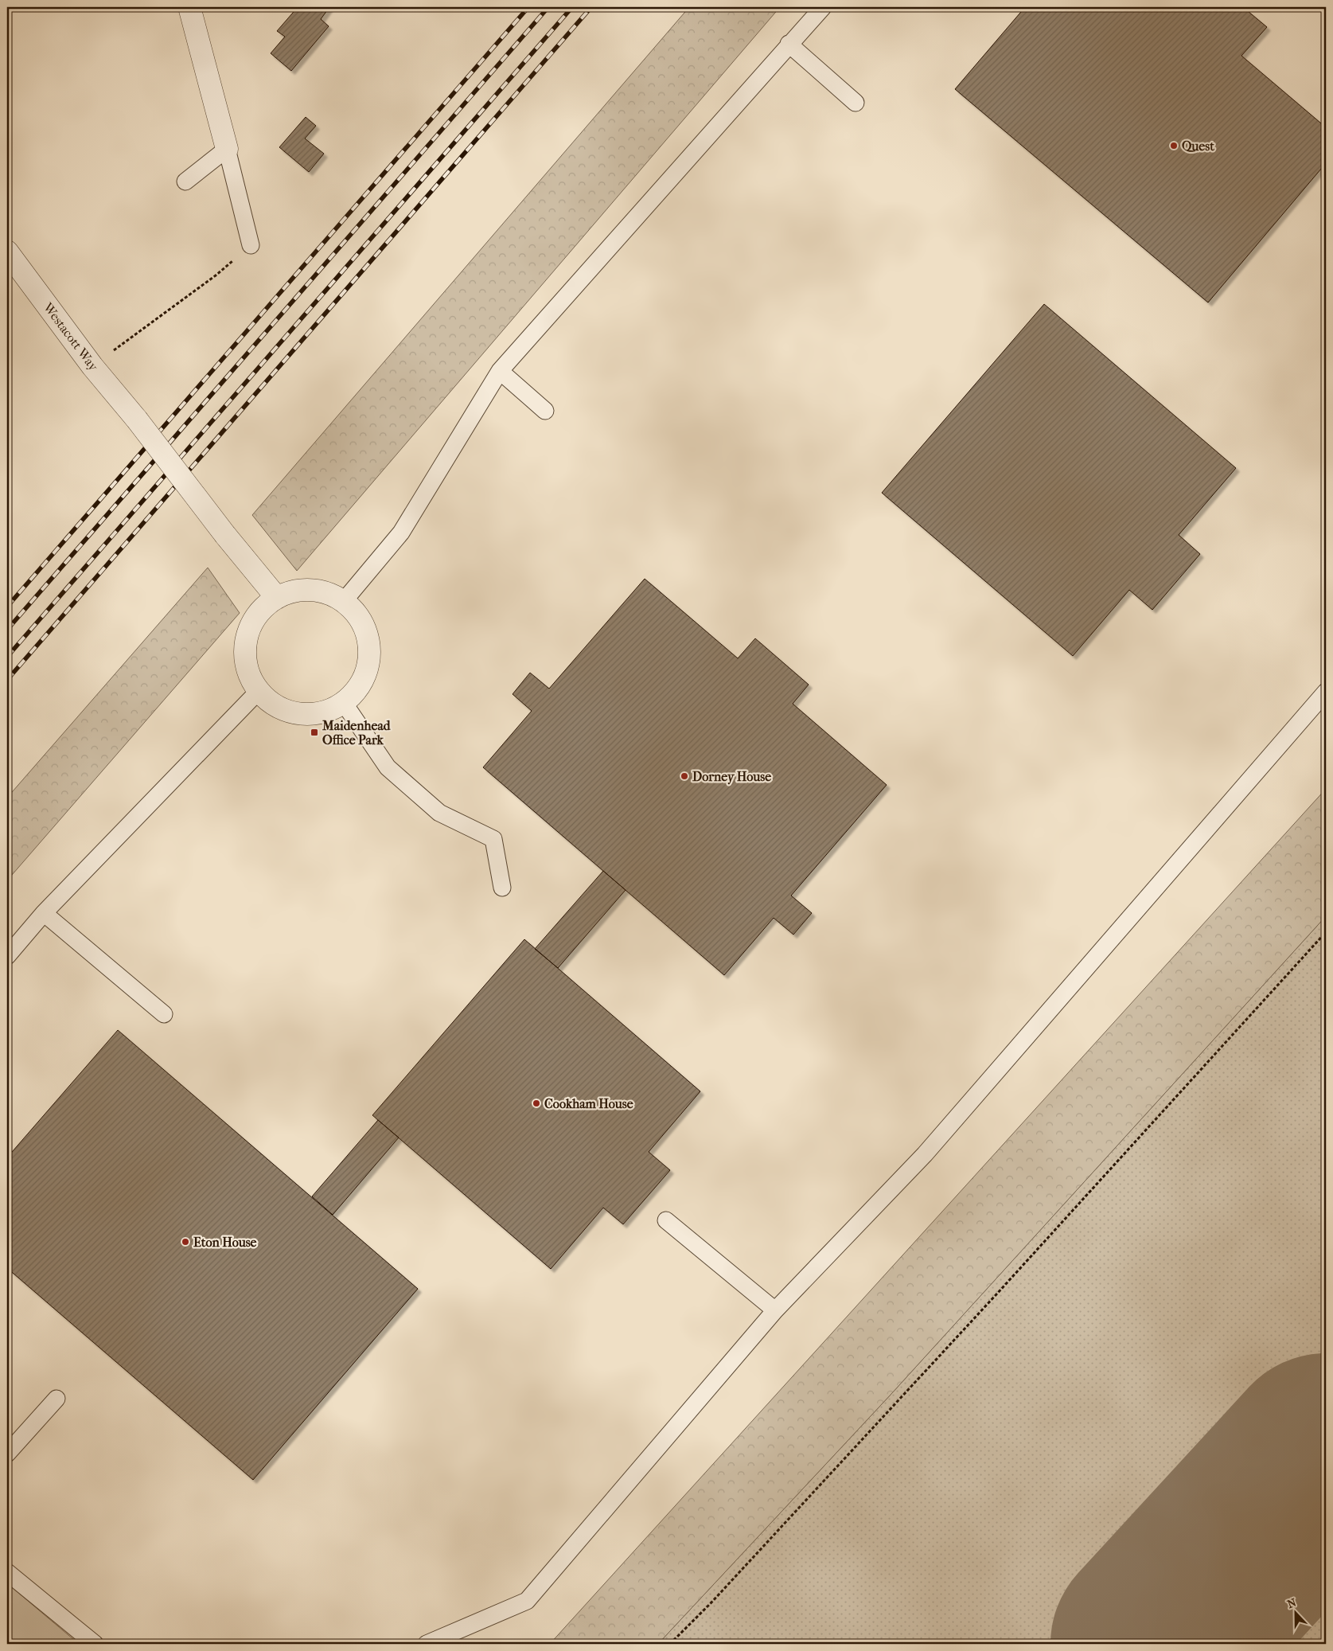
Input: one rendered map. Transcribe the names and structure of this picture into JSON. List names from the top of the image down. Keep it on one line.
{"streets":{"street":["Westacott Way"]},"places":{"other":["Quest","Dorney House","Cookham House","Eton House"],"transit":["Maidenhead Office Park"]},"north":"top"}
